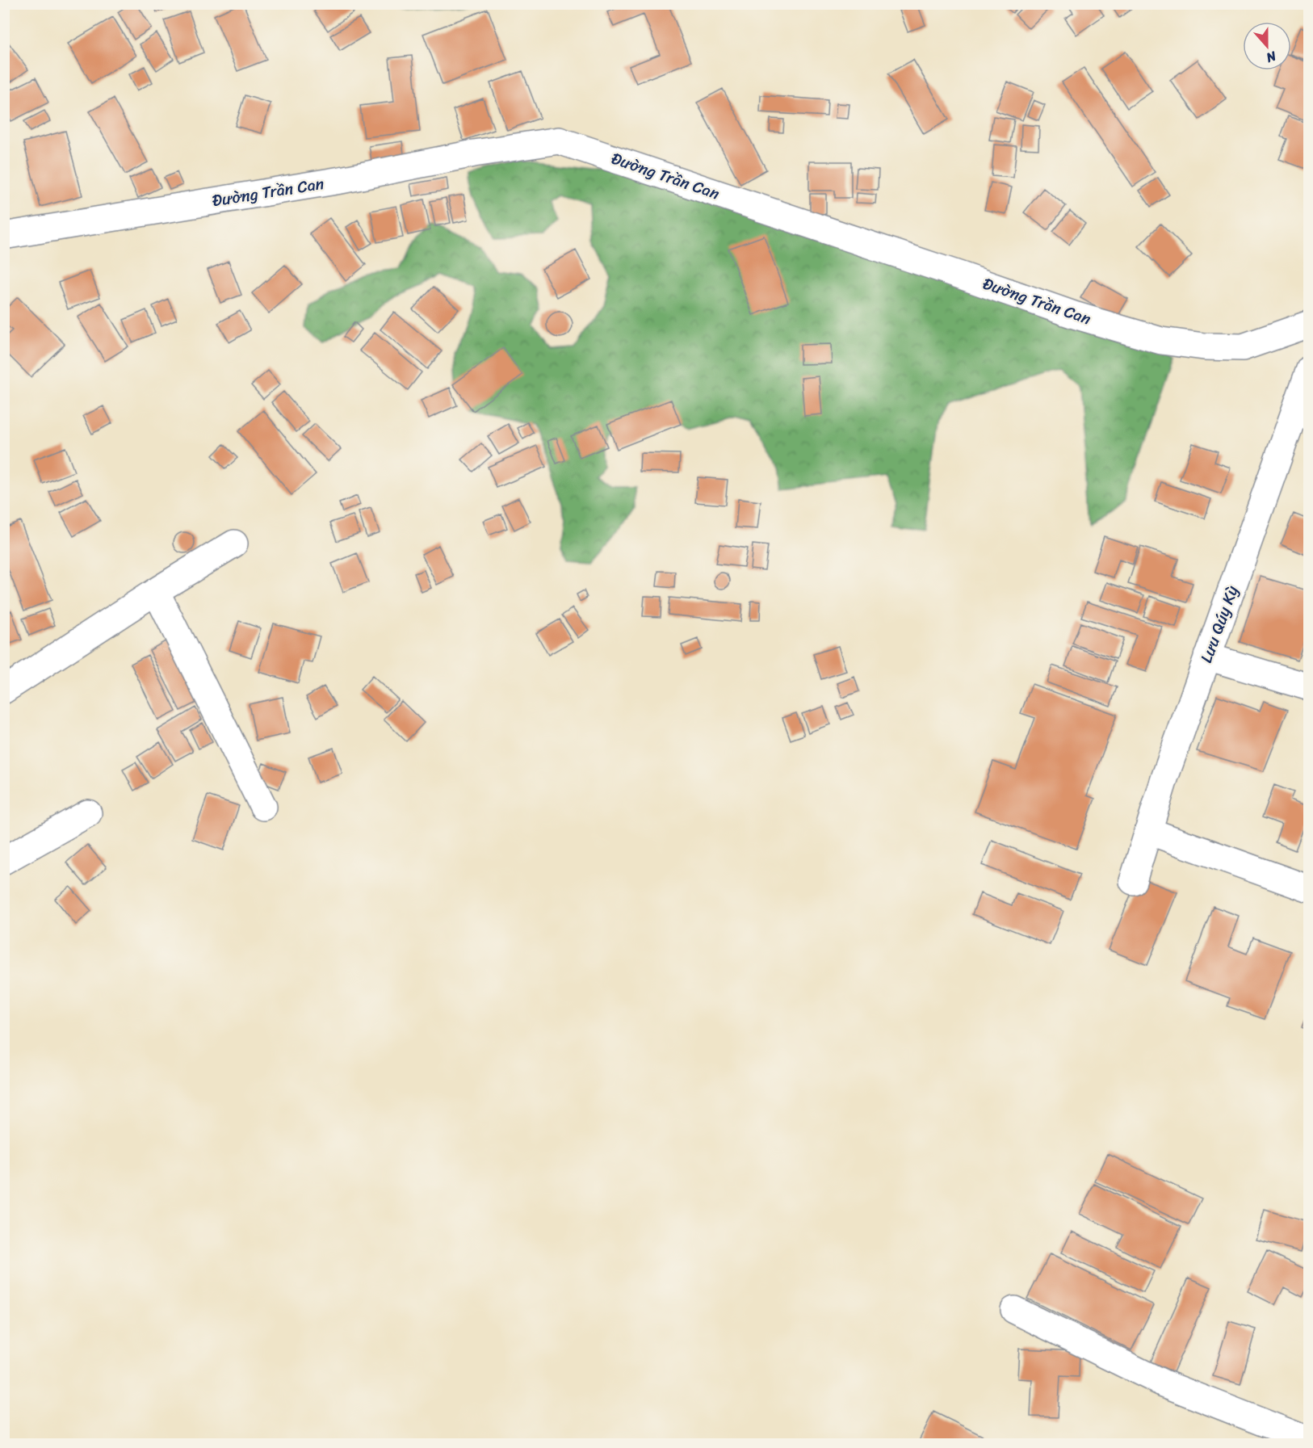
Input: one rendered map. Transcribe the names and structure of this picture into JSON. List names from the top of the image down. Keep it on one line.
{"streets":{"street":["Đường Trần Can","Lưu Qúy Kỳ"]},"north":"bottom"}
